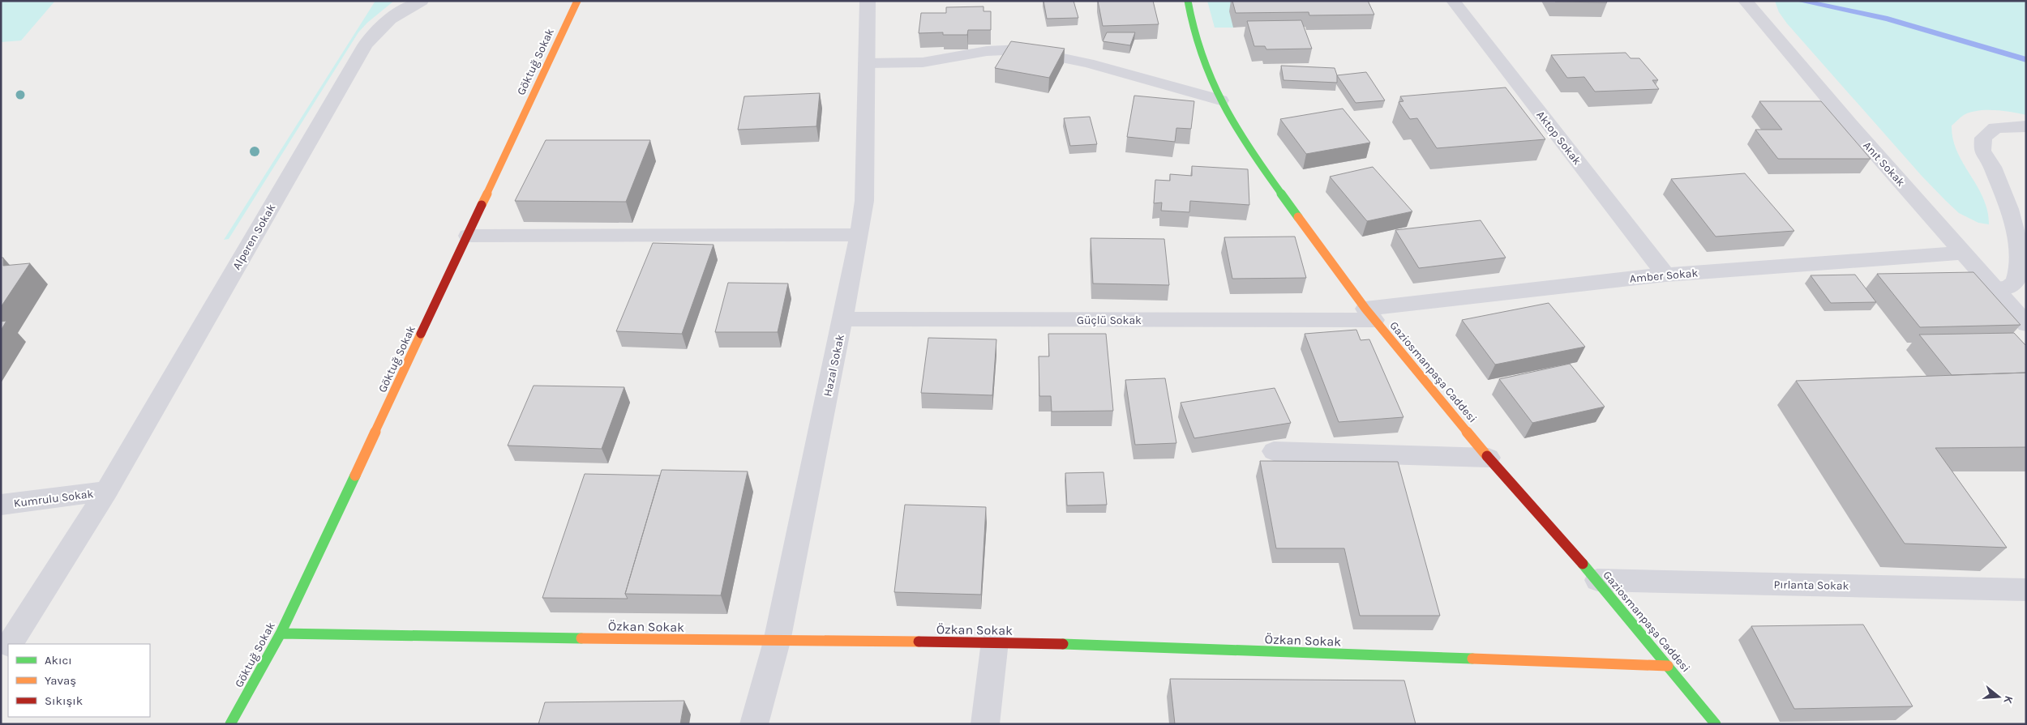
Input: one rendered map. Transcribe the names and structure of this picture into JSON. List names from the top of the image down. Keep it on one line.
{"streets":{"street":["Göktuğ Sokak","Aktop Sokak","Anıt Sokak","Alperen Sokak","Amber Sokak","Güçlü Sokak","Hazal Sokak","Gaziosmanpaşa Caddesi","Kumrulu Sokak","Pırlanta Sokak","Özkan Sokak"]},"crossings":[["Göktuğ Sokak","Özkan Sokak"],["Aktop Sokak","Amber Sokak"],["Anıt Sokak","Amber Sokak"],["Alperen Sokak","Kumrulu Sokak"],["Amber Sokak","Güçlü Sokak"],["Amber Sokak","Gaziosmanpaşa Caddesi"],["Güçlü Sokak","Hazal Sokak"],["Güçlü Sokak","Gaziosmanpaşa Caddesi"],["Hazal Sokak","Özkan Sokak"],["Gaziosmanpaşa Caddesi","Pırlanta Sokak"],["Gaziosmanpaşa Caddesi","Özkan Sokak"]],"legend":["Akıcı","Yavaş","Sıkışık"],"north":"right"}
